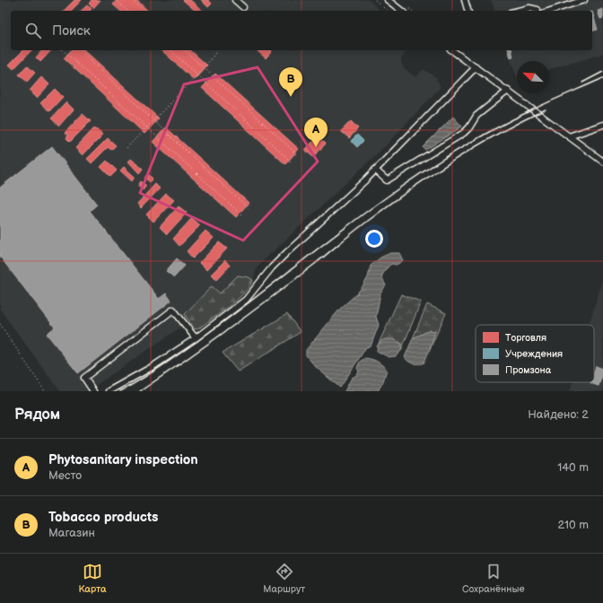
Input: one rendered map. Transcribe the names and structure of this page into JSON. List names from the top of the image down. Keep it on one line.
{"legend":["Торговля","Учреждения","Промзона"],"north":"top left","page":{"search":"Поиск","pins":["B","A"],"heading":["Рядом","Найдено: 2"],"list":[{"mark":"A","name":"Phytosanitary inspection","note":"Место","value":"140 m"},{"mark":"B","name":"Tobacco products","note":"Магазин","value":"210 m"}],"nav":["Карта","Маршрут","Сохранённые"]}}
